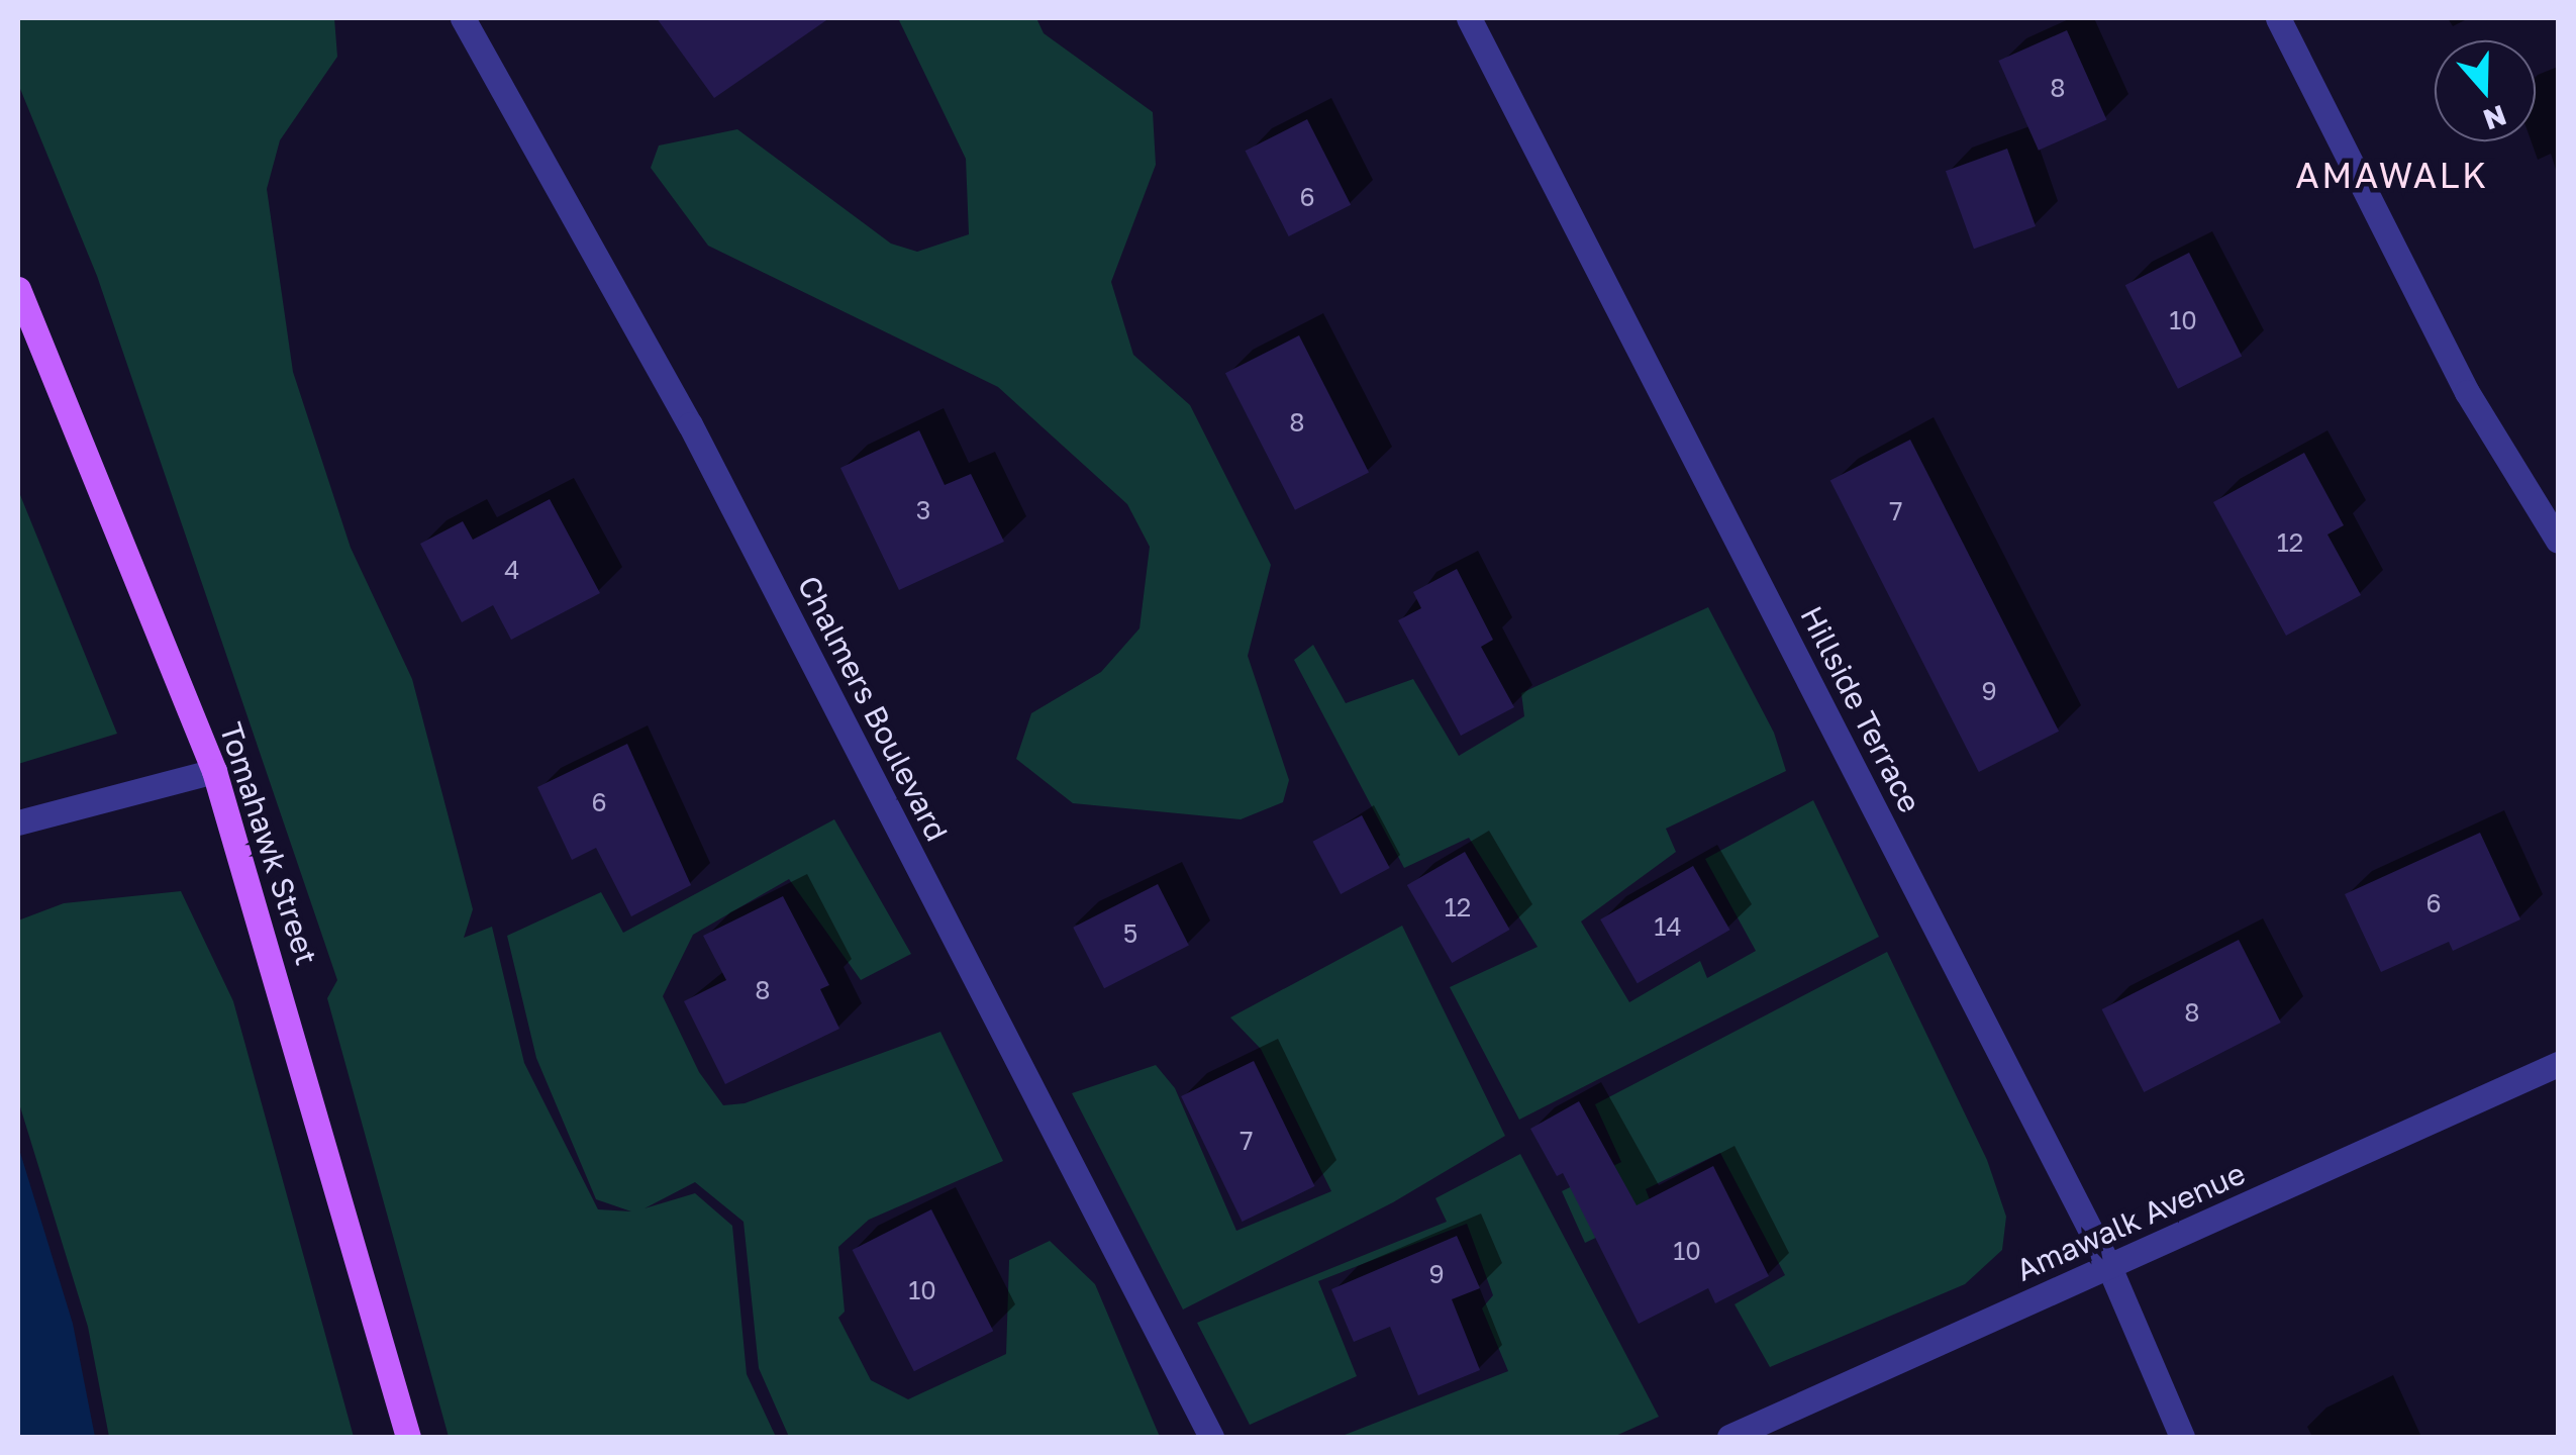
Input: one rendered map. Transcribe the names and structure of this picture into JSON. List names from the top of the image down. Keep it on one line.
{"streets":{"main road":["Tomahawk Street"],"street":["Chalmers Boulevard","Hillside Terrace","Amawalk Avenue"]},"crossings":[["Hillside Terrace","Amawalk Avenue"]],"districts":["AMAWALK"],"house_numbers":["8","6","10","8","3","7","12","4","9","6","6","12","14","5","8","8","7","10","9","10"],"north":"bottom"}
